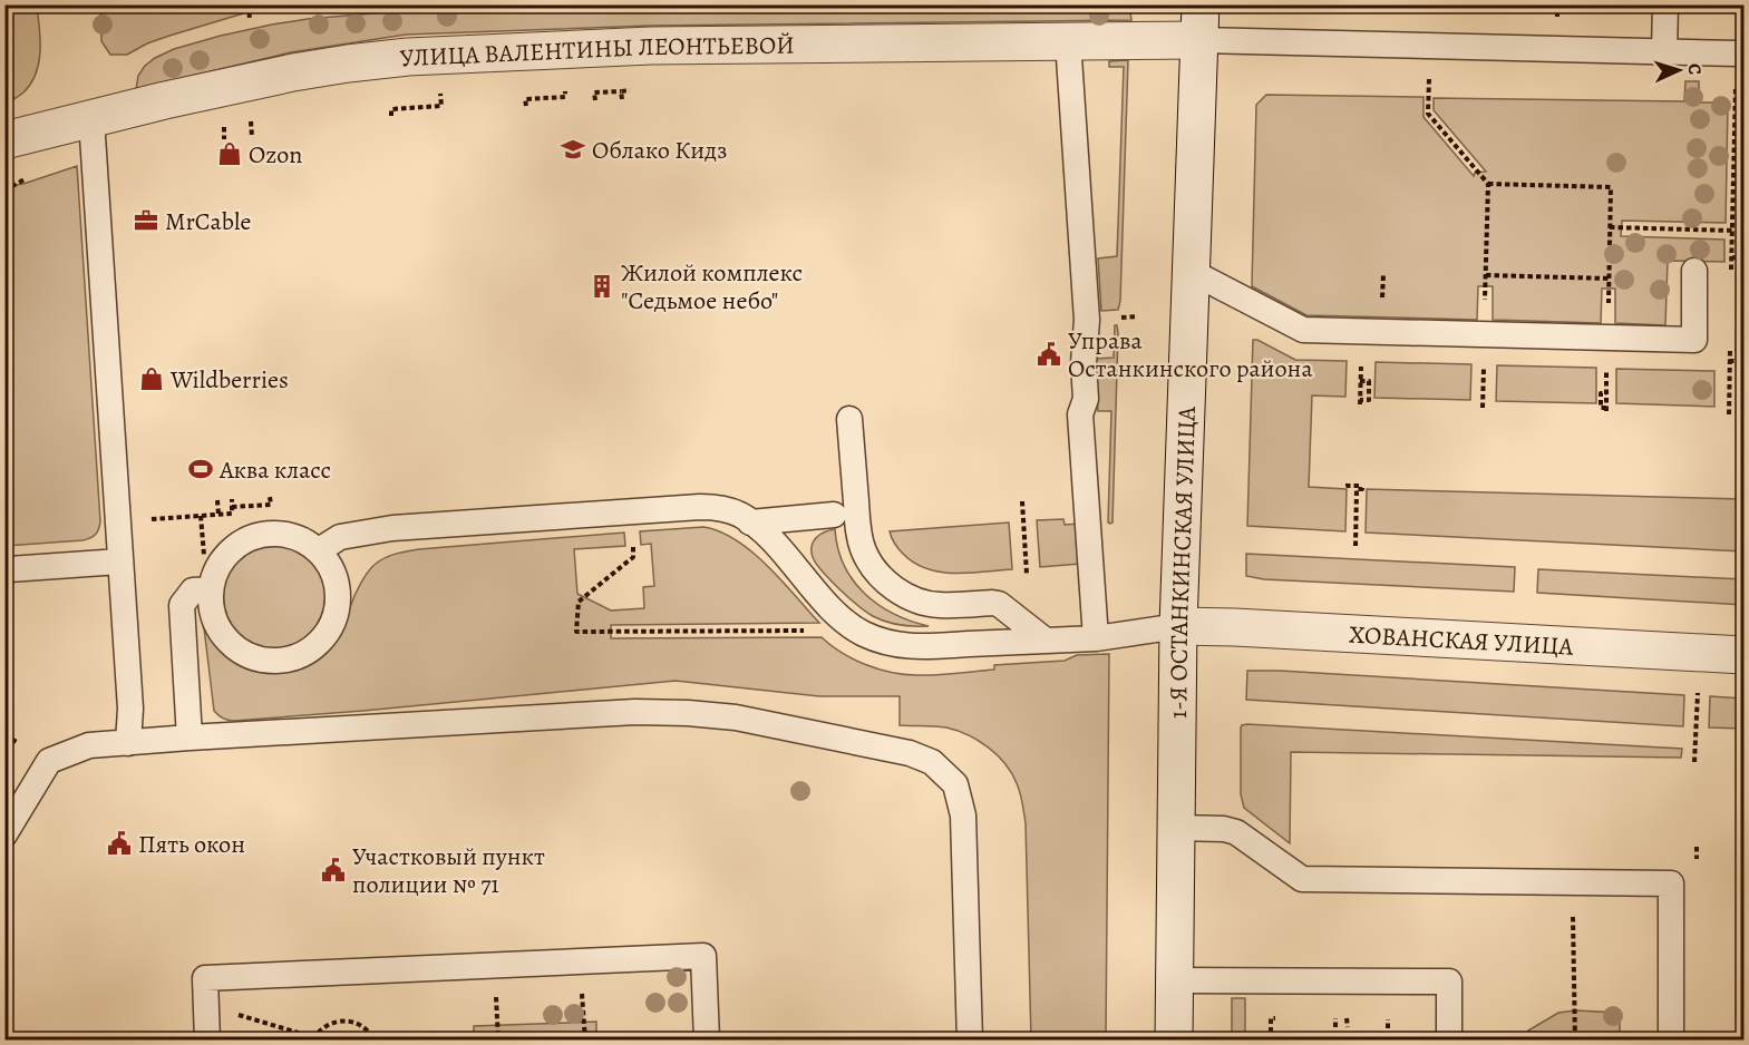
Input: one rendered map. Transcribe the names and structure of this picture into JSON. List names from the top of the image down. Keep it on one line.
{"streets":{"street":["УЛИЦА ВАЛЕНТИНЫ ЛЕОНТЬЕВОЙ","1-Я ОСТАНКИНСКАЯ УЛИЦА","ХОВАНСКАЯ УЛИЦА"]},"crossings":[["УЛИЦА ВАЛЕНТИНЫ ЛЕОНТЬЕВОЙ","1-Я ОСТАНКИНСКАЯ УЛИЦА"],["1-Я ОСТАНКИНСКАЯ УЛИЦА","ХОВАНСКАЯ УЛИЦА"]],"places":{"school or university":["Облако Кидз"],"shop":["Ozon","Wildberries"],"office":["MrCable"],"building":["Жилой комплекс \"Седьмое небо\""],"public building":["Управа Останкинского района","Пять окон","Участковый пункт полиции № 71"],"sports":["Аква класс"]},"north":"right"}
